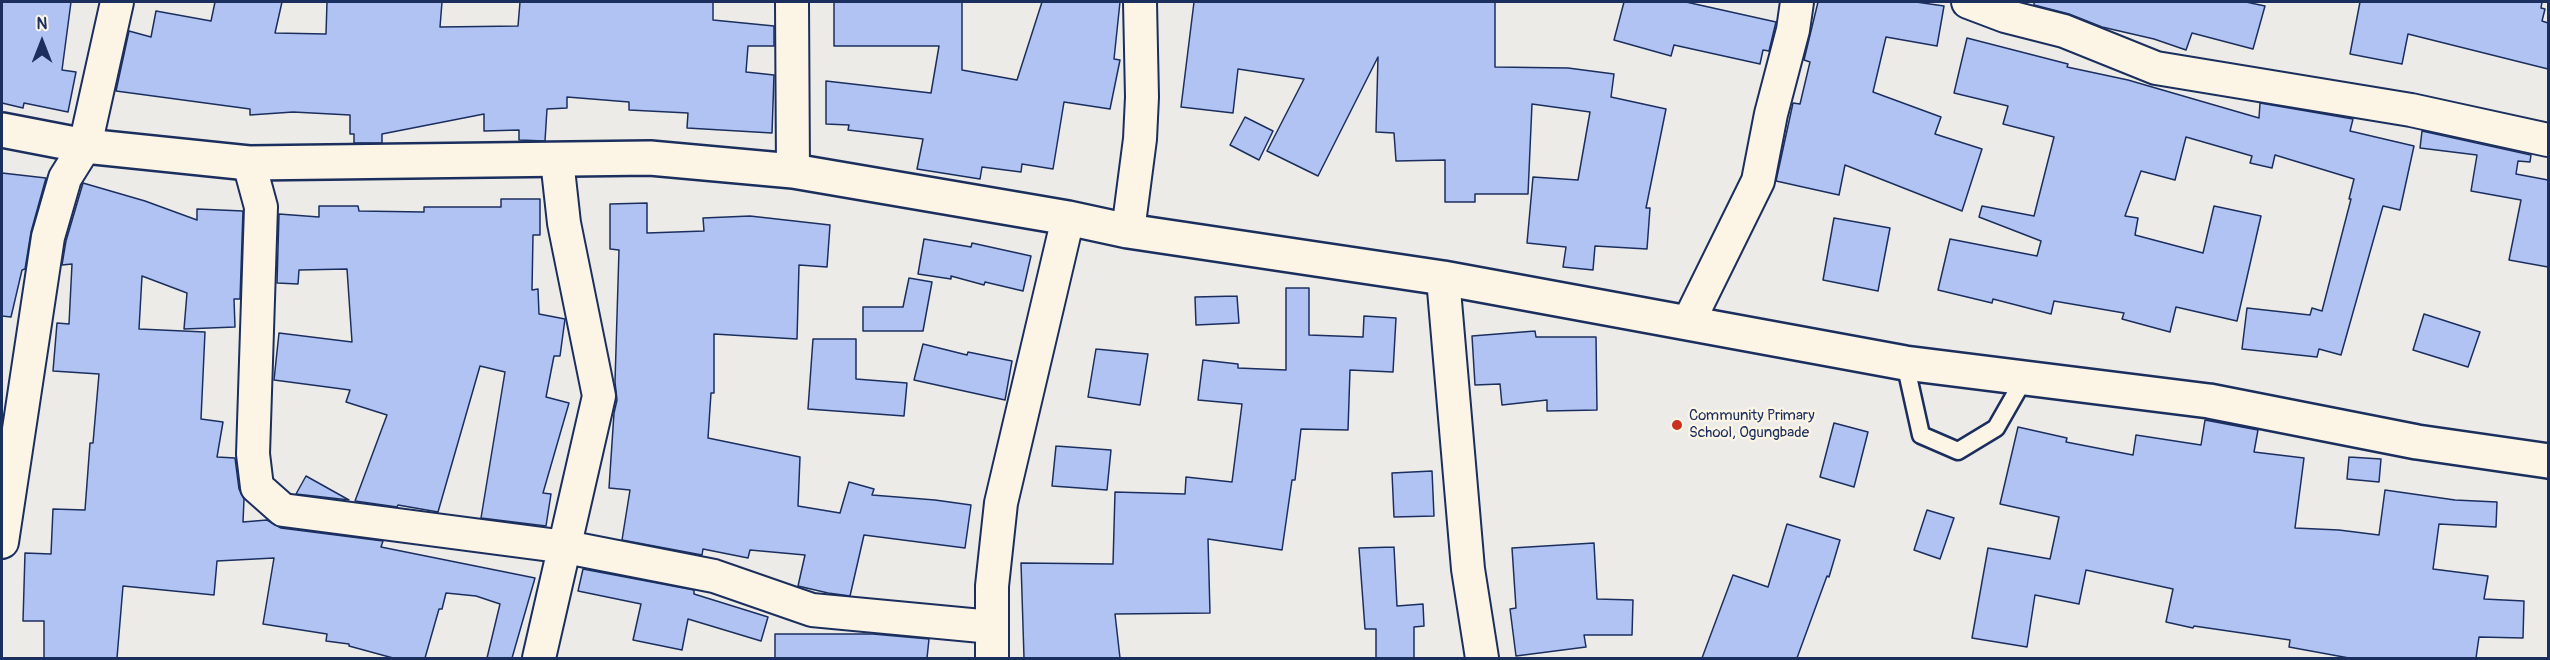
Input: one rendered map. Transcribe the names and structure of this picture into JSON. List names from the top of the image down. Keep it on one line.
{"places":["Community Primary School, Ogungbade"],"north":"top"}
